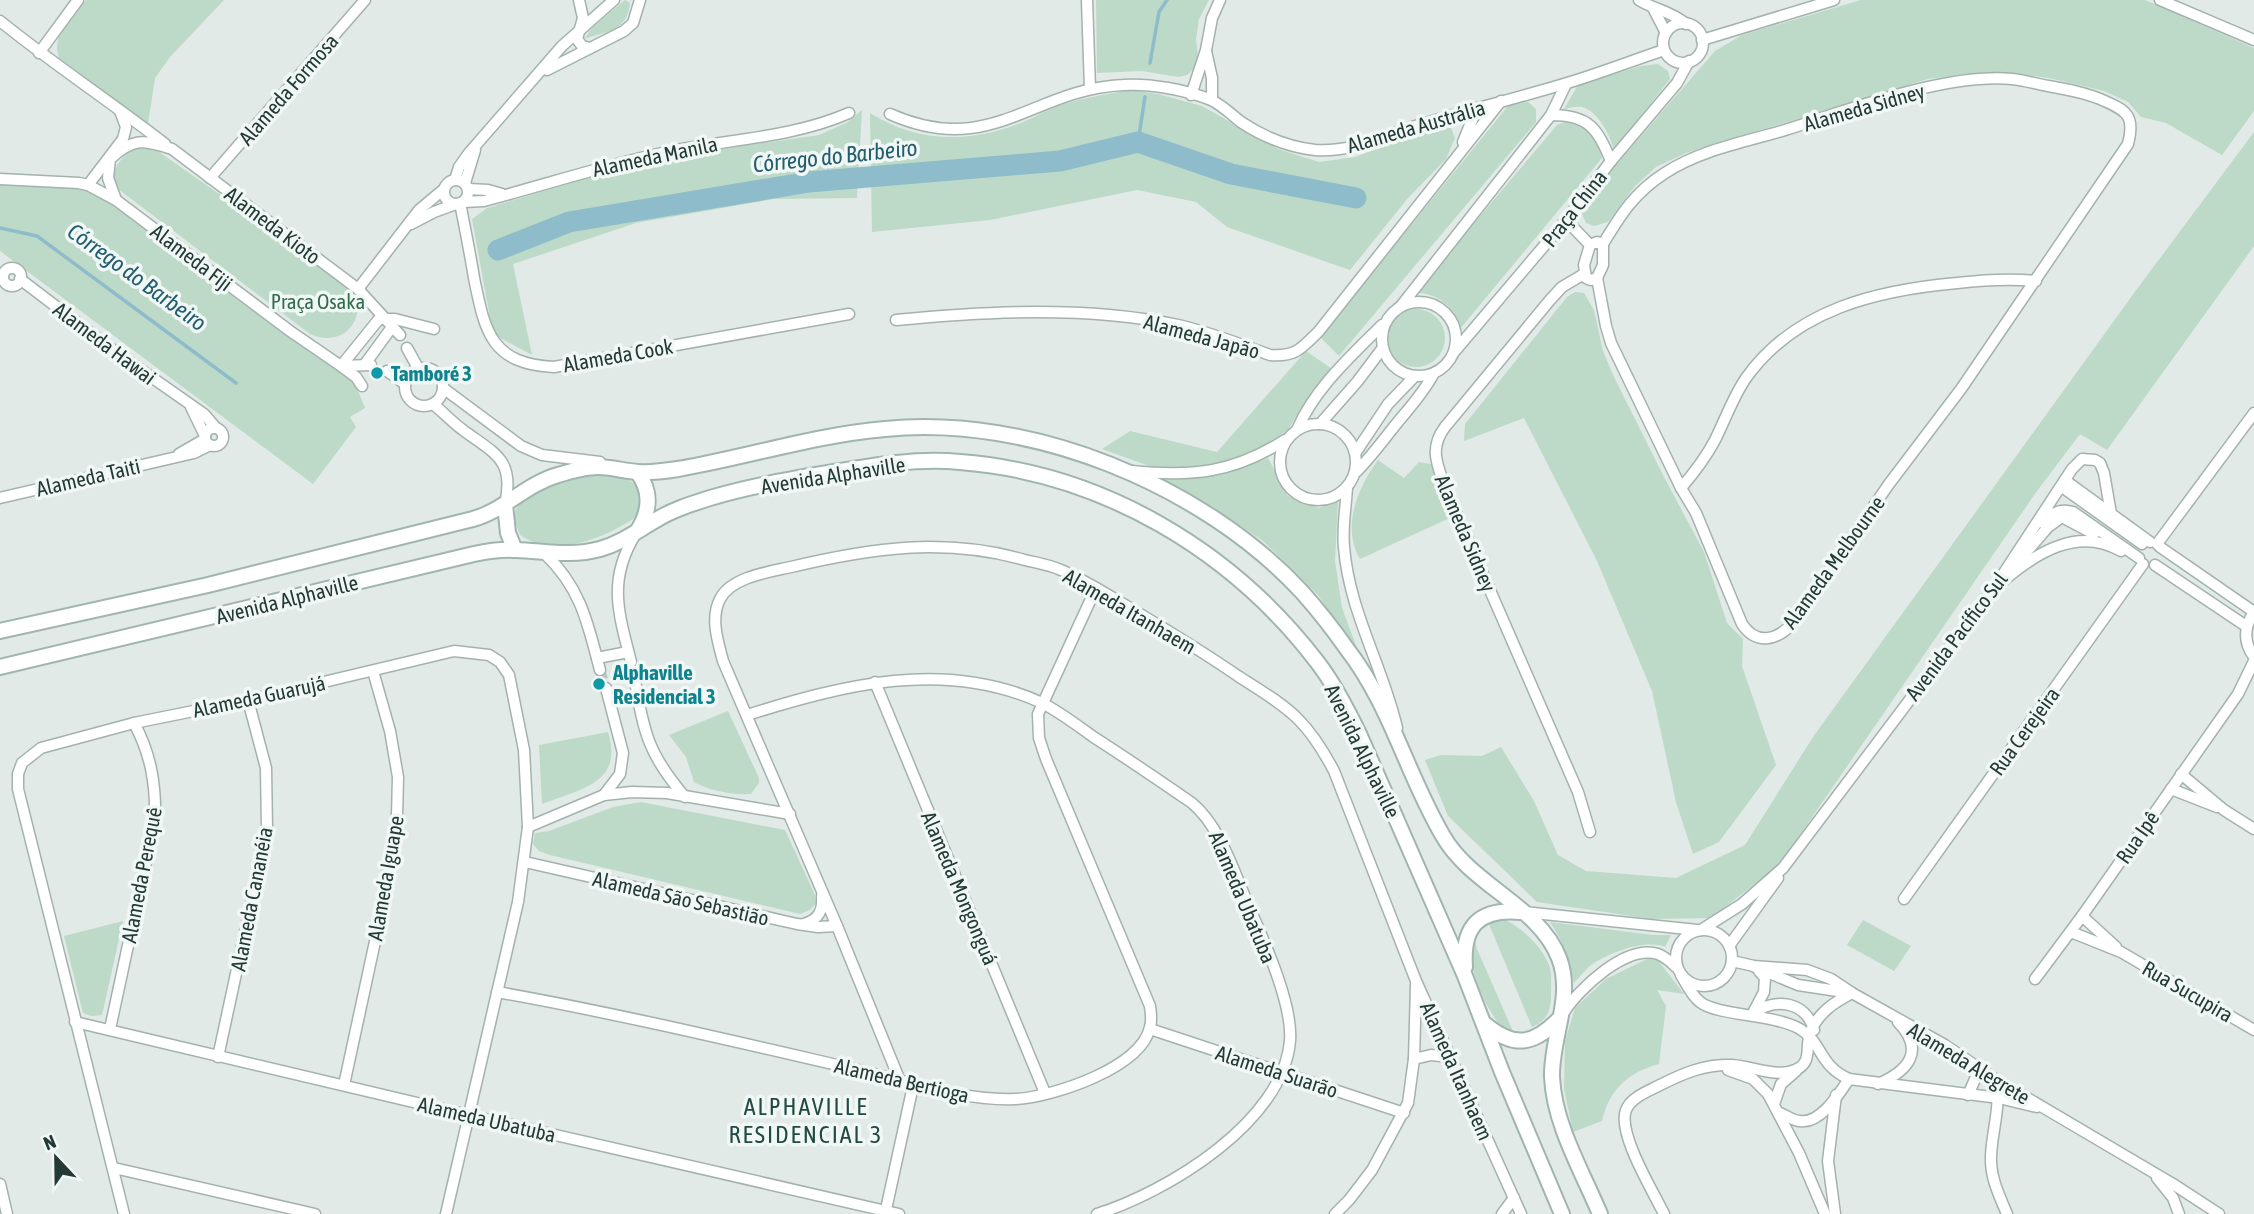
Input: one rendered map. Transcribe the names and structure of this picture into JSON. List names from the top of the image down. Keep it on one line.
{"streets":{"main road":["Avenida Alphaville"],"street":["Alameda Formosa","Alameda Sidney","Alameda Austrália","Alameda Manila","Praça China","Alameda Kioto","Alameda Fiji","Alameda Japão","Alameda Hawai","Alameda Cook","Alameda Taiti","Alameda Melbourne","Alameda Itanhaem","Avenida Pacífico Sul","Alameda Guarujá","Rua Cerejeira","Rua Ipê","Alameda Perequê","Alameda Iguape","Alameda Mongonguá","Alameda Ubatuba","Alameda São Sebastião","Alameda Cananéia","Rua Sucupira","Alameda Alegrete","Alameda Suarão","Alameda Bertioga"]},"crossings":[["Alameda Formosa","Alameda Kioto"],["Alameda Sidney","Alameda Melbourne"],["Alameda Austrália","Praça China"],["Alameda Austrália","Alameda Japão"],["Alameda Manila","Alameda Cook"],["Praça China","Avenida Alphaville"],["Alameda Kioto","Alameda Fiji"],["Alameda Hawai","Alameda Taiti"],["Alameda Itanhaem","Alameda Ubatuba"],["Alameda Itanhaem","Alameda São Sebastião"],["Alameda Itanhaem","Alameda Bertioga"],["Avenida Pacífico Sul","Alameda Alegrete"],["Alameda Guarujá","Alameda Perequê"],["Alameda Guarujá","Alameda Iguape"],["Alameda Guarujá","Alameda Ubatuba"],["Alameda Guarujá","Alameda São Sebastião"],["Alameda Guarujá","Alameda Cananéia"],["Alameda Guarujá","Alameda Bertioga"],["Rua Ipê","Rua Sucupira"],["Alameda Perequê","Alameda Ubatuba"],["Alameda Iguape","Alameda Ubatuba"],["Alameda Mongonguá","Alameda Ubatuba"],["Alameda Mongonguá","Alameda Bertioga"],["Alameda Ubatuba","Alameda Cananéia"],["Alameda Ubatuba","Alameda Suarão"],["Alameda Suarão","Alameda Bertioga"]],"districts":["ALPHAVILLE RESIDENCIAL 3"],"water":["Córrego do Barbeiro"],"parks":["Praça Osaka"],"places":["Tamboré 3","Alphaville Residencial 3"],"north":"top"}
